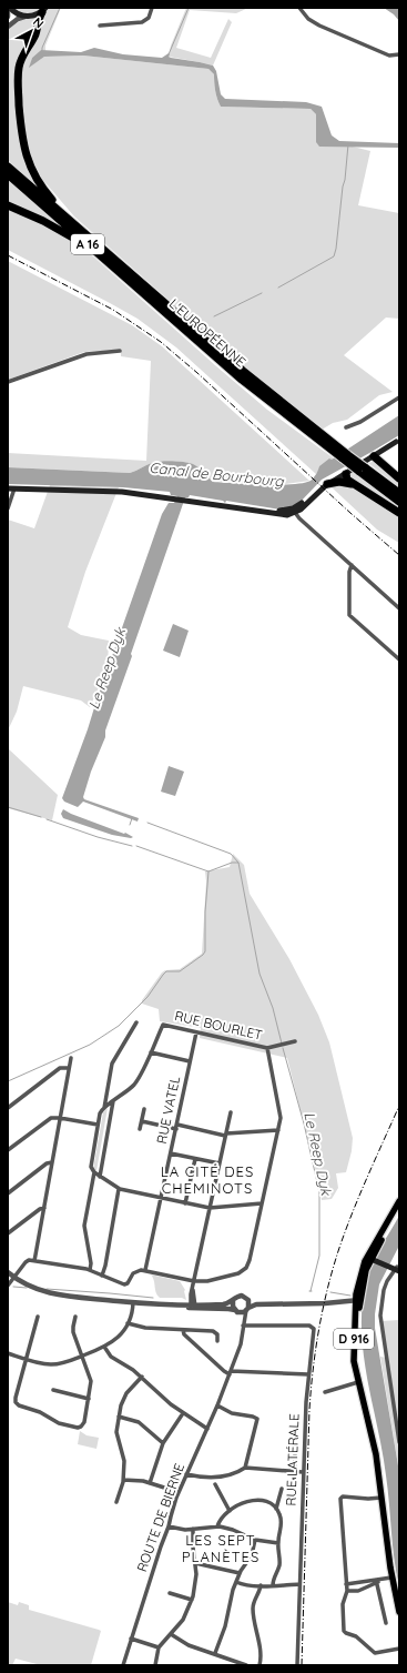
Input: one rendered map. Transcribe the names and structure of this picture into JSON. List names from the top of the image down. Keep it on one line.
{"streets":{"highway":["A 16","L'EUROPÉENNE"],"main road":["D 916"],"street":["RUE BOURLET","RUE VATEL","RUE LATÉRALE","ROUTE DE BIERNE"]},"crossings":[["RUE BOURLET","RUE VATEL"],["RUE LATÉRALE","ROUTE DE BIERNE"]],"districts":["LA CITÉ DES CHEMINOTS","LES SEPT PLANÈTES"],"water":["Canal de Bourbourg","Le Reep Dyk"],"north":"top right"}
